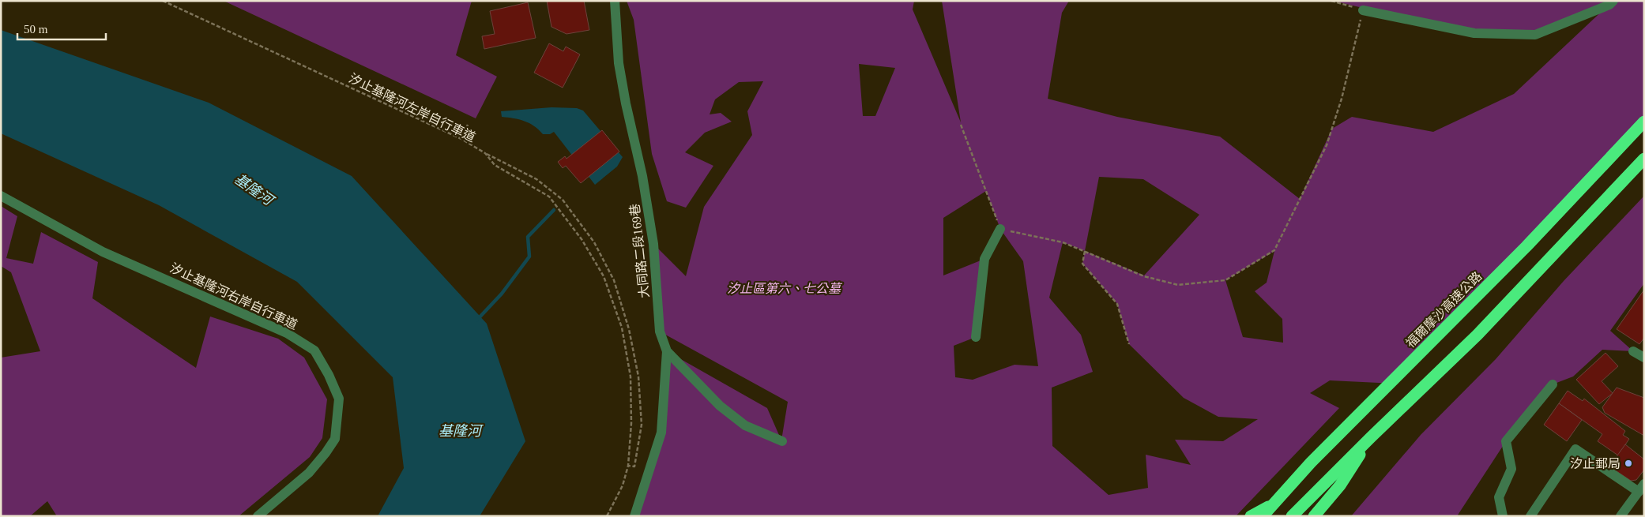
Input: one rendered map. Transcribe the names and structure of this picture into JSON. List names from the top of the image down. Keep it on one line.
{"streets":{"highway":["福爾摩沙高速公路"],"street":["大同路二段169巷","汐止基隆河右岸自行車道"],"path":["汐止基隆河左岸自行車道"]},"water":["基隆河"],"parks":["汐止區第六、七公墓"],"places":["汐止郵局"],"scale_bar":"50 m"}
